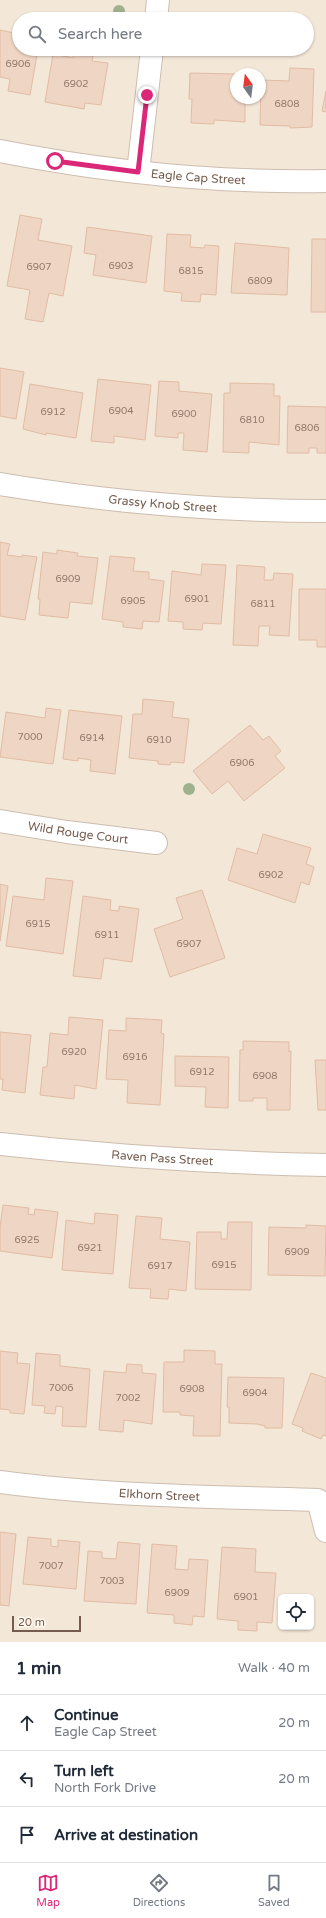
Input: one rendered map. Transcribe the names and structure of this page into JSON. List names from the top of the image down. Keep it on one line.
{"streets":{"street":["Eagle Cap Street","Grassy Knob Street","Wild Rouge Court","Raven Pass Street","Elkhorn Street"]},"house_numbers":["6906","6902","6808","6903","6907","6815","6809","6904","6912","6900","6810","6806","6909","6901","6905","6811","7000","6914","6910","6906","6902","6915","6911","6907","6920","6916","6912","6908","6925","6921","6909","6915","6917","7006","6908","6904","7002","7007","7003","6909","6901"],"scale_bar":"20 m","north":"top","page":{"search":"Search here","scale":"20 m","heading":["1 min","Walk · 40 m"],"list":[["Continue","Eagle Cap Street","20 m"],["Turn left","North Fork Drive","20 m"],"Arrive at destination"],"nav":["Map","Directions","Saved"]}}
